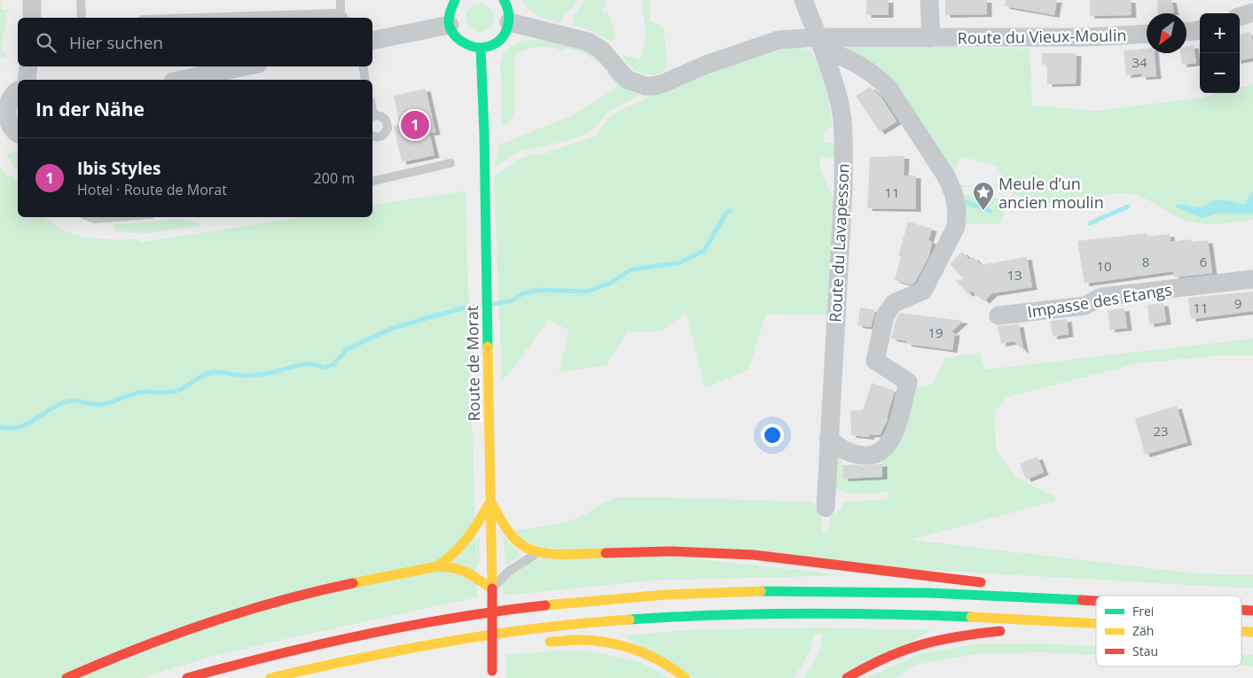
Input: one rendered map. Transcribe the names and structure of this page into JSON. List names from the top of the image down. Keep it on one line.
{"streets":{"main road":["Route de Morat"],"street":["Route du Vieux-Moulin","Route du Lavapesson","Impasse des Etangs"]},"crossings":[["Route du Vieux-Moulin","Route du Lavapesson"]],"places":{"place":["Meule d’un ancien moulin"]},"house_numbers":["34","11","8","6","10","13","9","11","19","23"],"legend":["Frei","Zäh","Stau"],"north":"bottom left","page":{"map_buttons":["+","−"],"search":"Hier suchen","heading":"In der Nähe","pins":"1","list":[{"mark":"1","name":"Ibis Styles","note":"Hotel · Route de Morat","value":"200 m"}]}}
